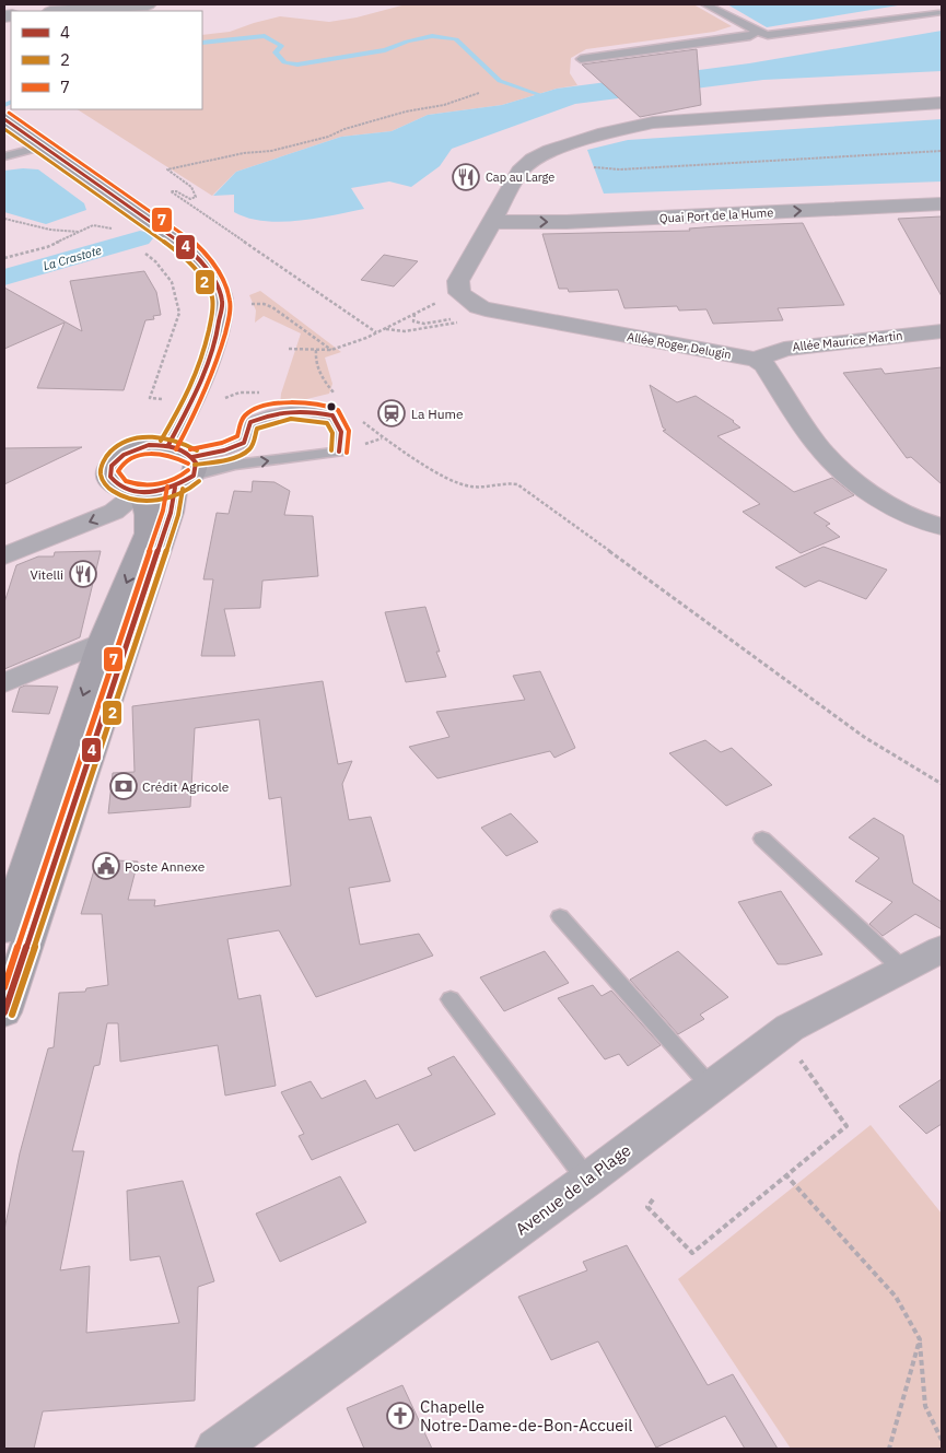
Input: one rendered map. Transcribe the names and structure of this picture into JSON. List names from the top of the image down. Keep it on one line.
{"streets":{"street":["Quai Port de la Hume","Allée Maurice Martin","Allée Roger Delugin","Avenue de la Plage"]},"crossings":[["Quai Port de la Hume","Allée Roger Delugin"],["Allée Maurice Martin","Allée Roger Delugin"]],"water":["La Crastote"],"places":{"restaurant":["Cap au Large","Vitelli"],"station":["La Hume"],"bank":["Crédit Agricole"],"public building":["Poste Annexe"],"church":["Chapelle Notre-Dame-de-Bon-Accueil"]},"lines":["transit line 7","transit line 4","transit line 2"],"legend":["4","2","7"]}
